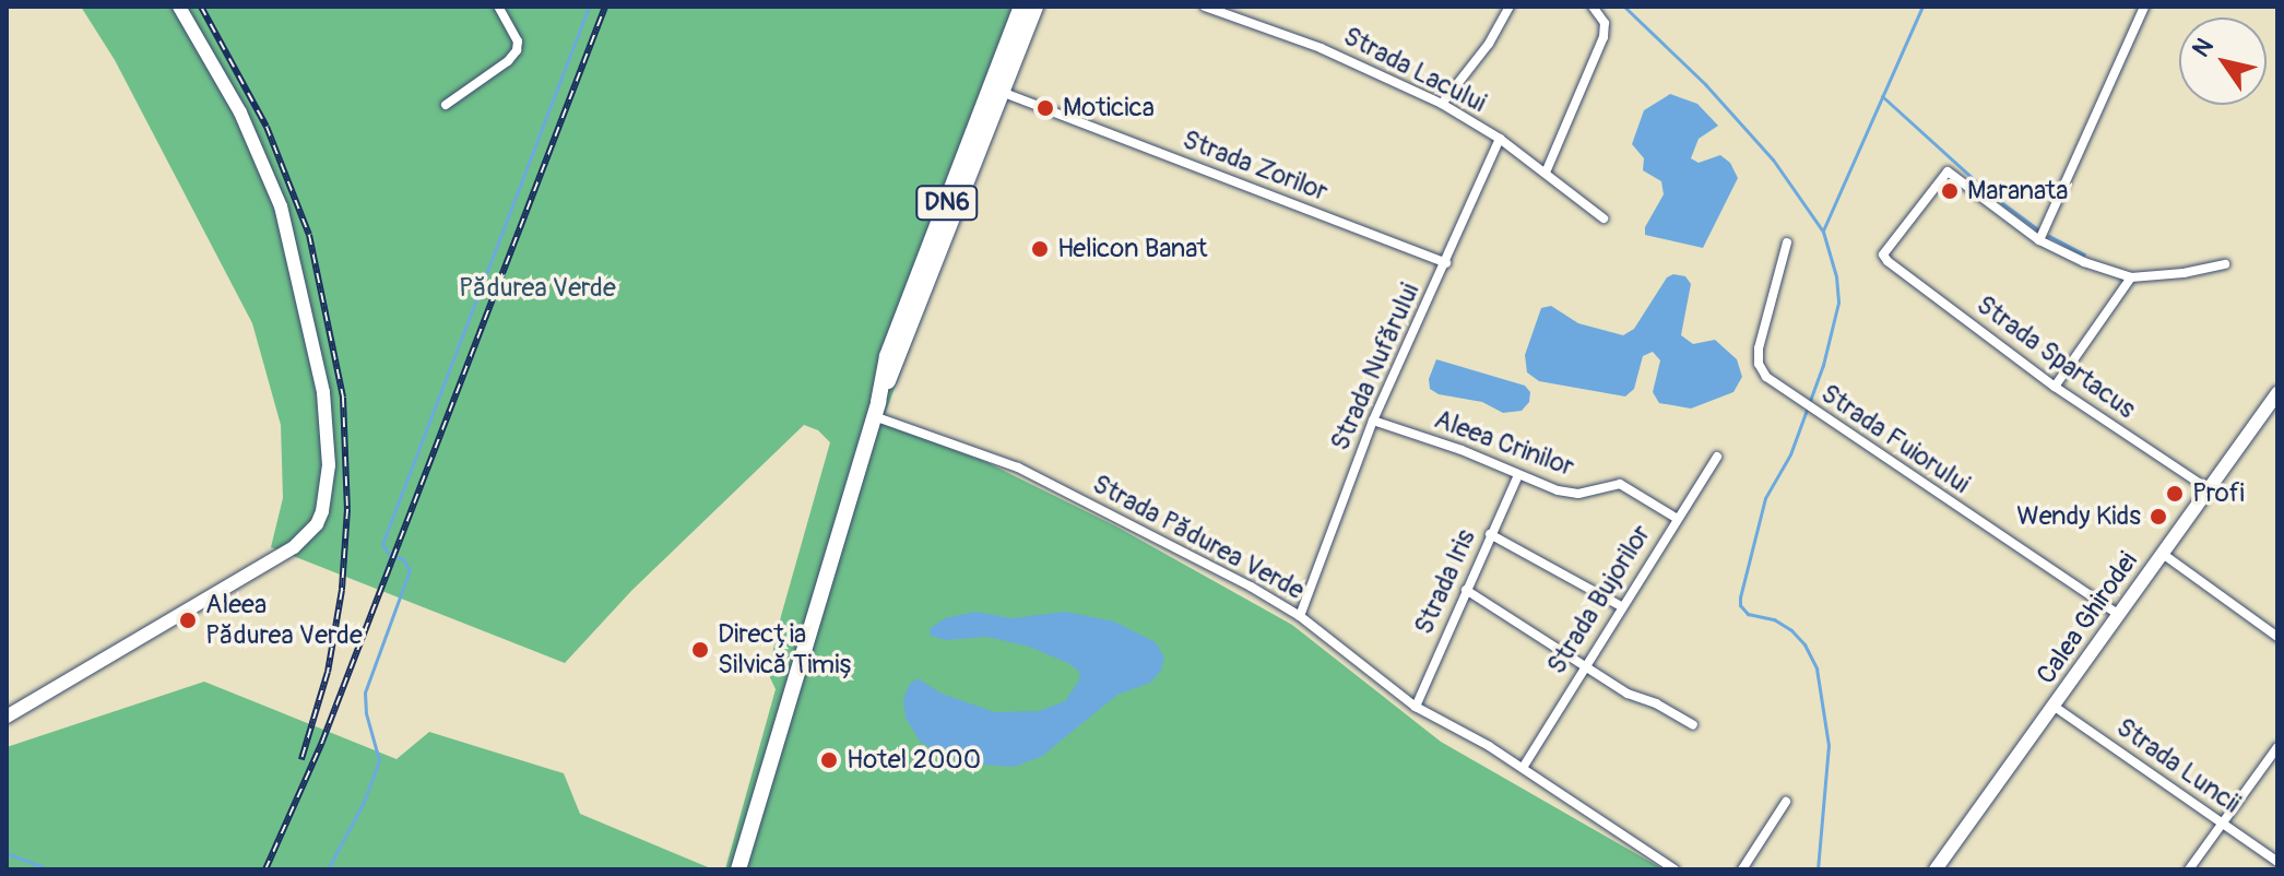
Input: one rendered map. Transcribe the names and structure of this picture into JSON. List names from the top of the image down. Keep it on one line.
{"streets":{"main road":["DN6"],"street":["Strada Lacului","Strada Zorilor","Strada Spartacus","Strada Nufărului","Strada Fuiorului","Aleea Crinilor","Strada Pădurea Verde","Strada Iris","Strada Bujorilor","Calea Ghirodei","Strada Luncii"]},"crossings":[["Strada Lacului","Strada Nufărului"],["Strada Zorilor","DN6"],["Strada Zorilor","Strada Nufărului"],["DN6","Strada Pădurea Verde"],["Strada Spartacus","Calea Ghirodei"],["Strada Nufărului","Aleea Crinilor"],["Strada Nufărului","Strada Pădurea Verde"],["Strada Fuiorului","Calea Ghirodei"],["Aleea Crinilor","Strada Iris"],["Aleea Crinilor","Strada Bujorilor"],["Strada Pădurea Verde","Strada Iris"],["Strada Pădurea Verde","Strada Bujorilor"],["Calea Ghirodei","Strada Luncii"]],"parks":["Pădurea Verde"],"places":["Moticica","Maranata","Helicon Banat","Profi","Wendy Kids","Aleea Pădurea Verde","Direcția Silvică Timiș","Hotel 2000"],"north":"top left"}
